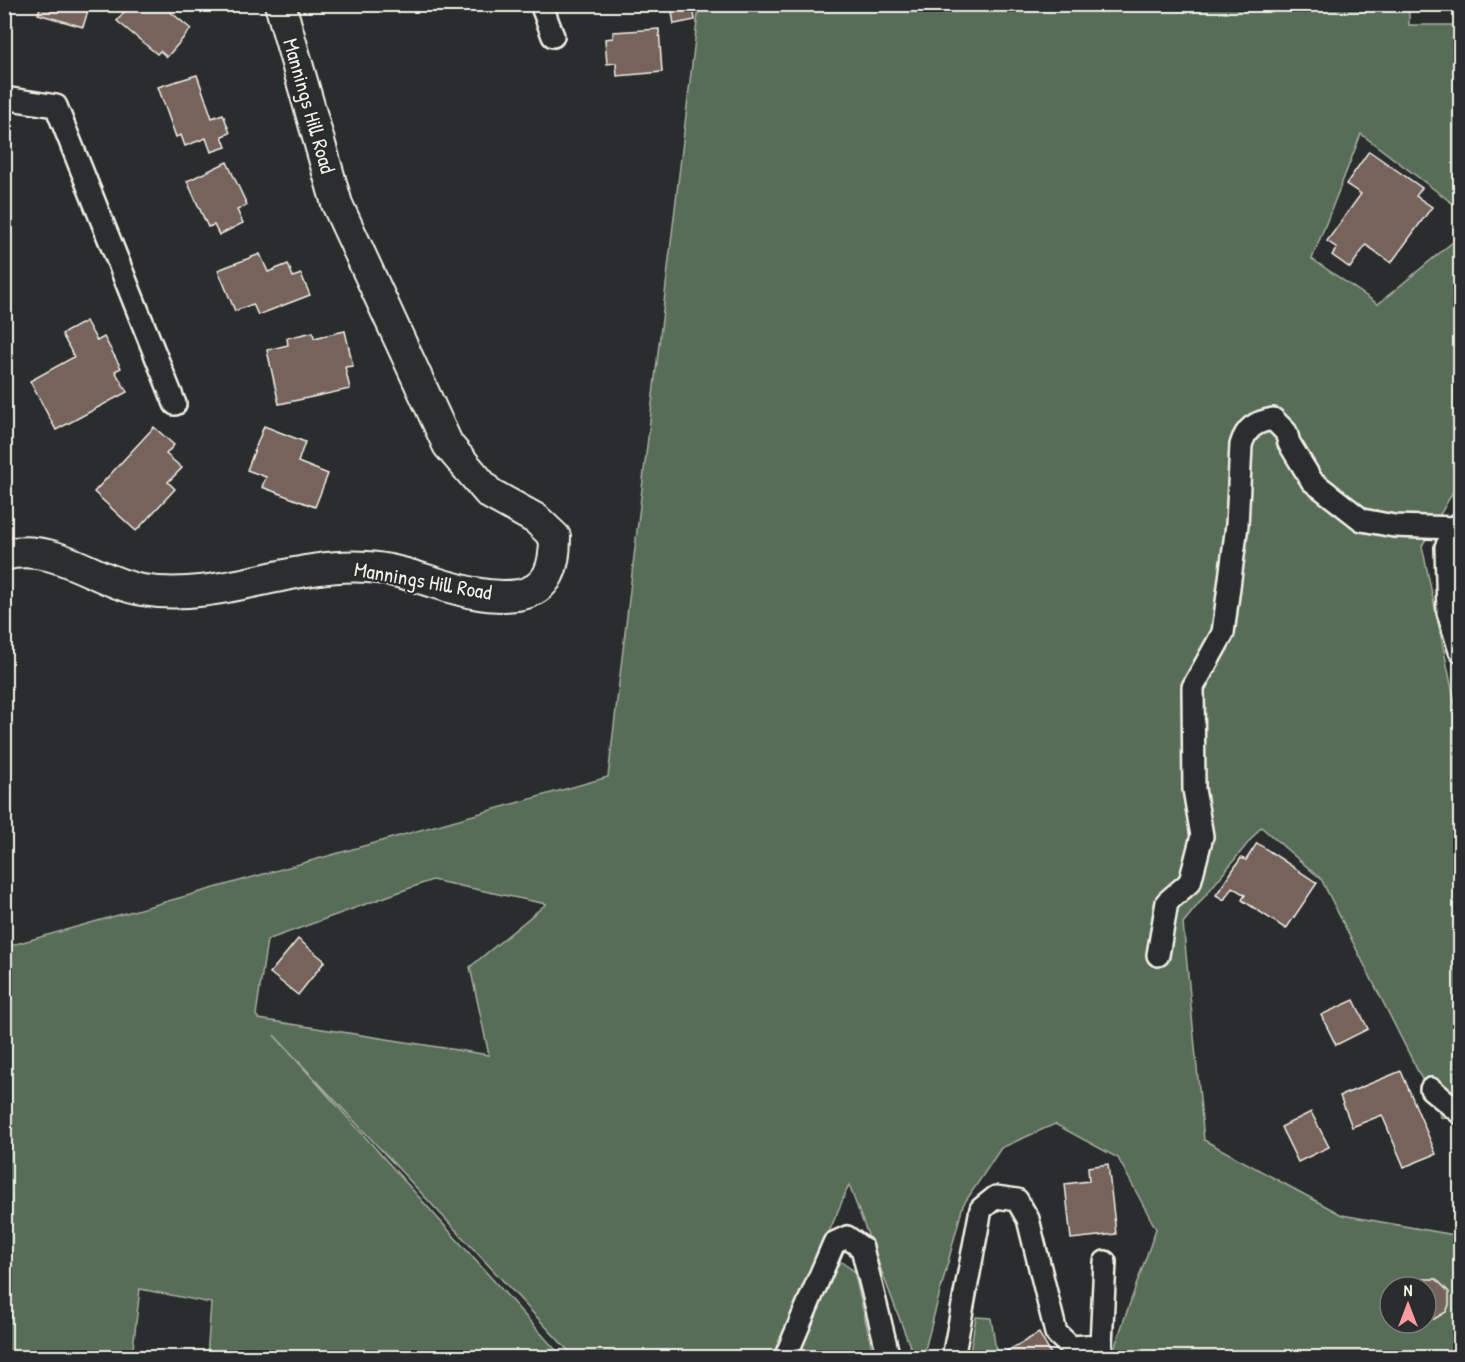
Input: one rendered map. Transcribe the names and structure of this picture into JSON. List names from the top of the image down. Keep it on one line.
{"streets":{"main road":["Mannings Hill Road"]},"north":"top"}
